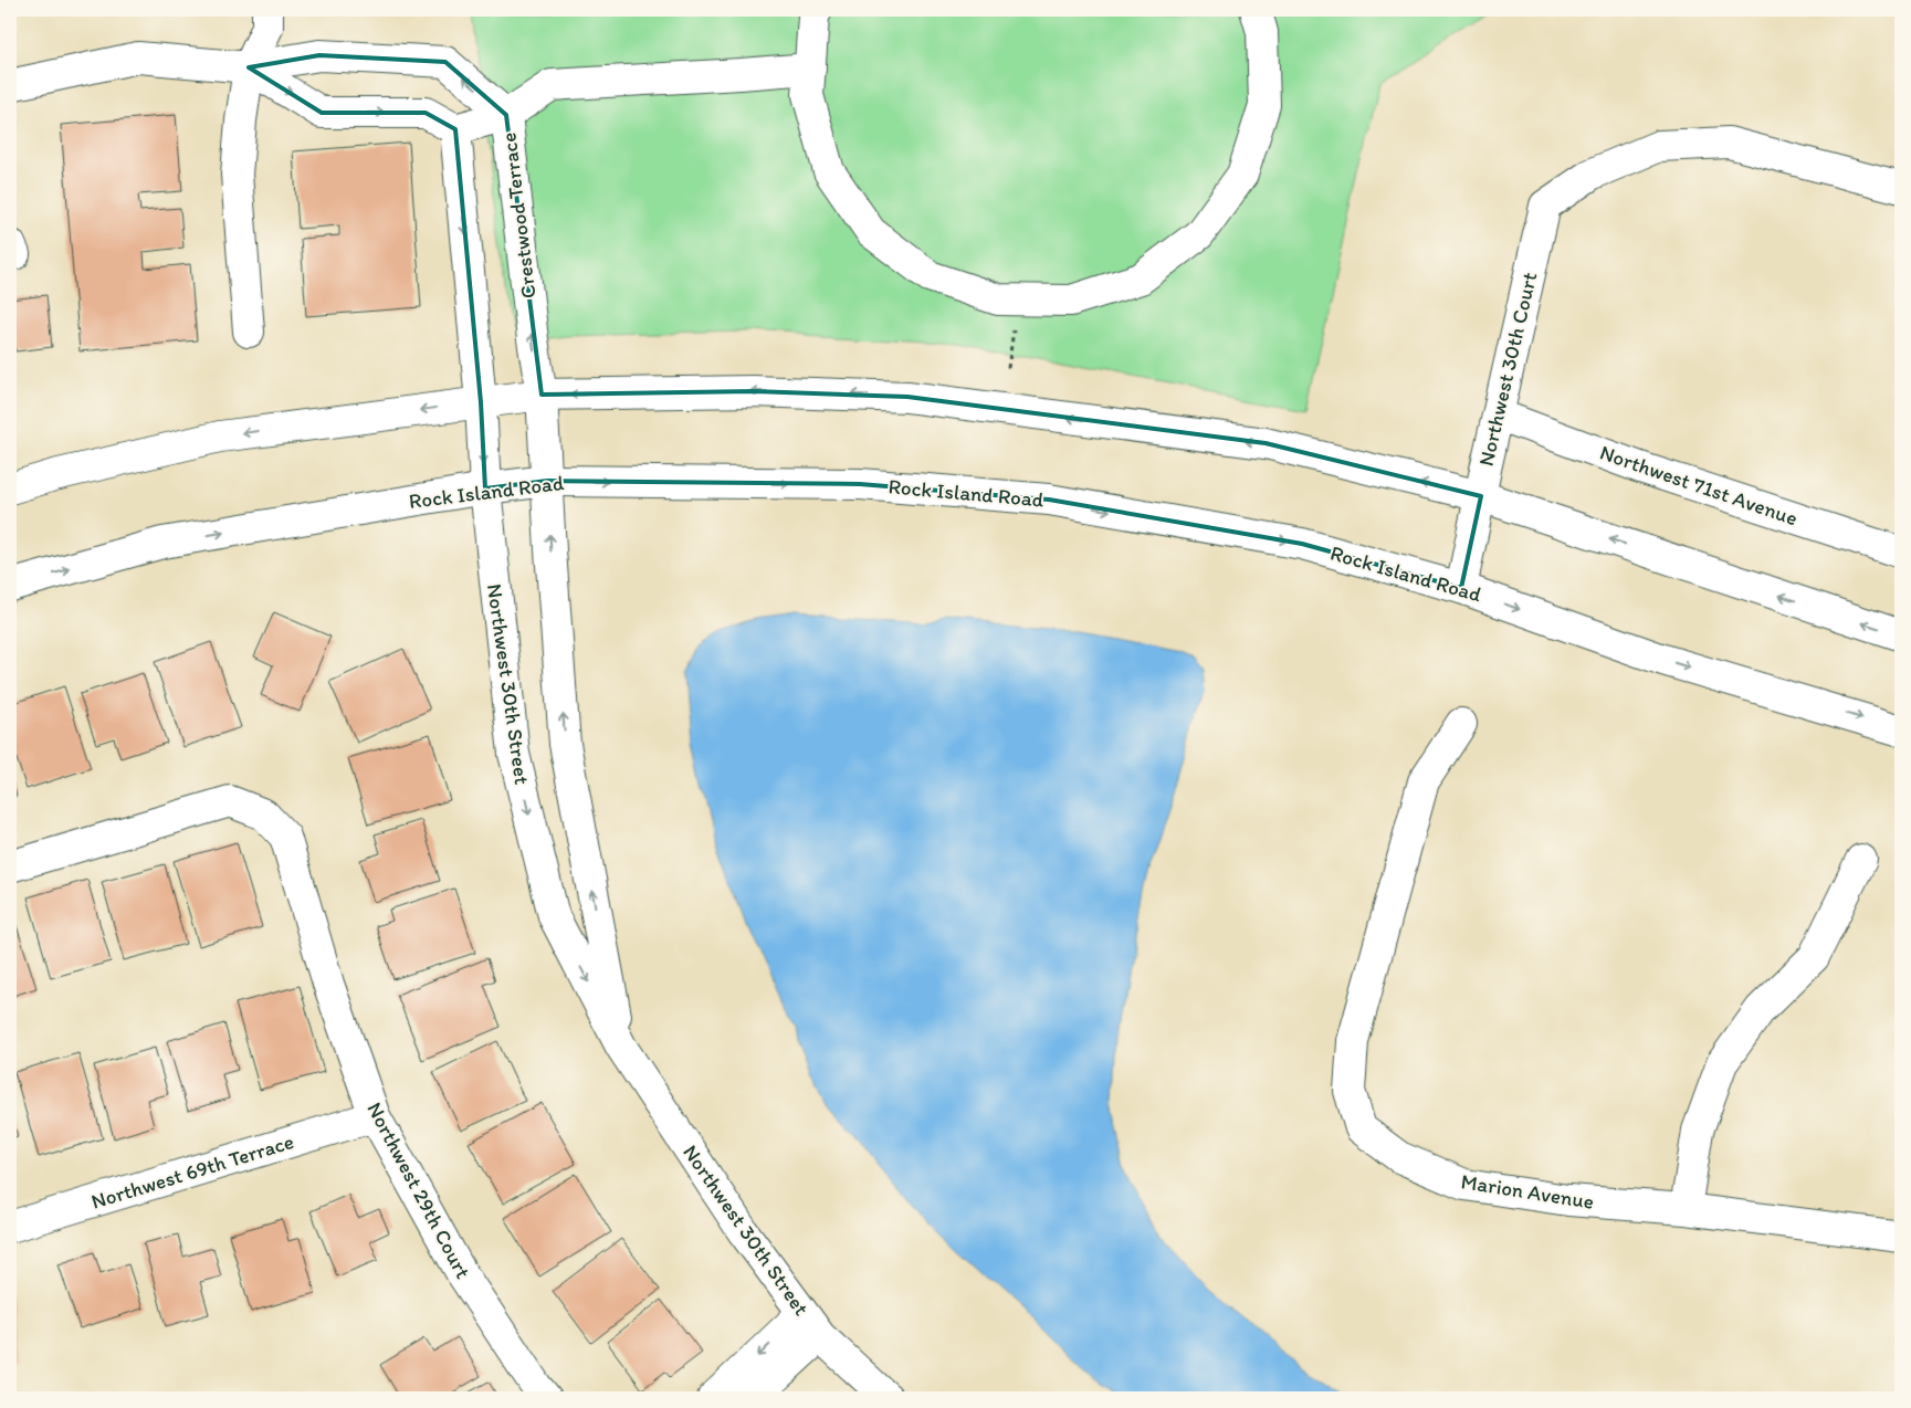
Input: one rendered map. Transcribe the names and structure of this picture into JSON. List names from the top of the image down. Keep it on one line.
{"streets":{"street":["Crestwood Terrace","Northwest 30th Court","Northwest 71st Avenue","Rock Island Road","Northwest 30th Street","Northwest 69th Terrace","Northwest 29th Court","Marion Avenue"]},"crossings":[["Crestwood Terrace","Northwest 30th Street"],["Northwest 30th Court","Northwest 71st Avenue"],["Northwest 30th Court","Rock Island Road"],["Rock Island Road","Northwest 30th Street"],["Northwest 69th Terrace","Northwest 29th Court"]]}
